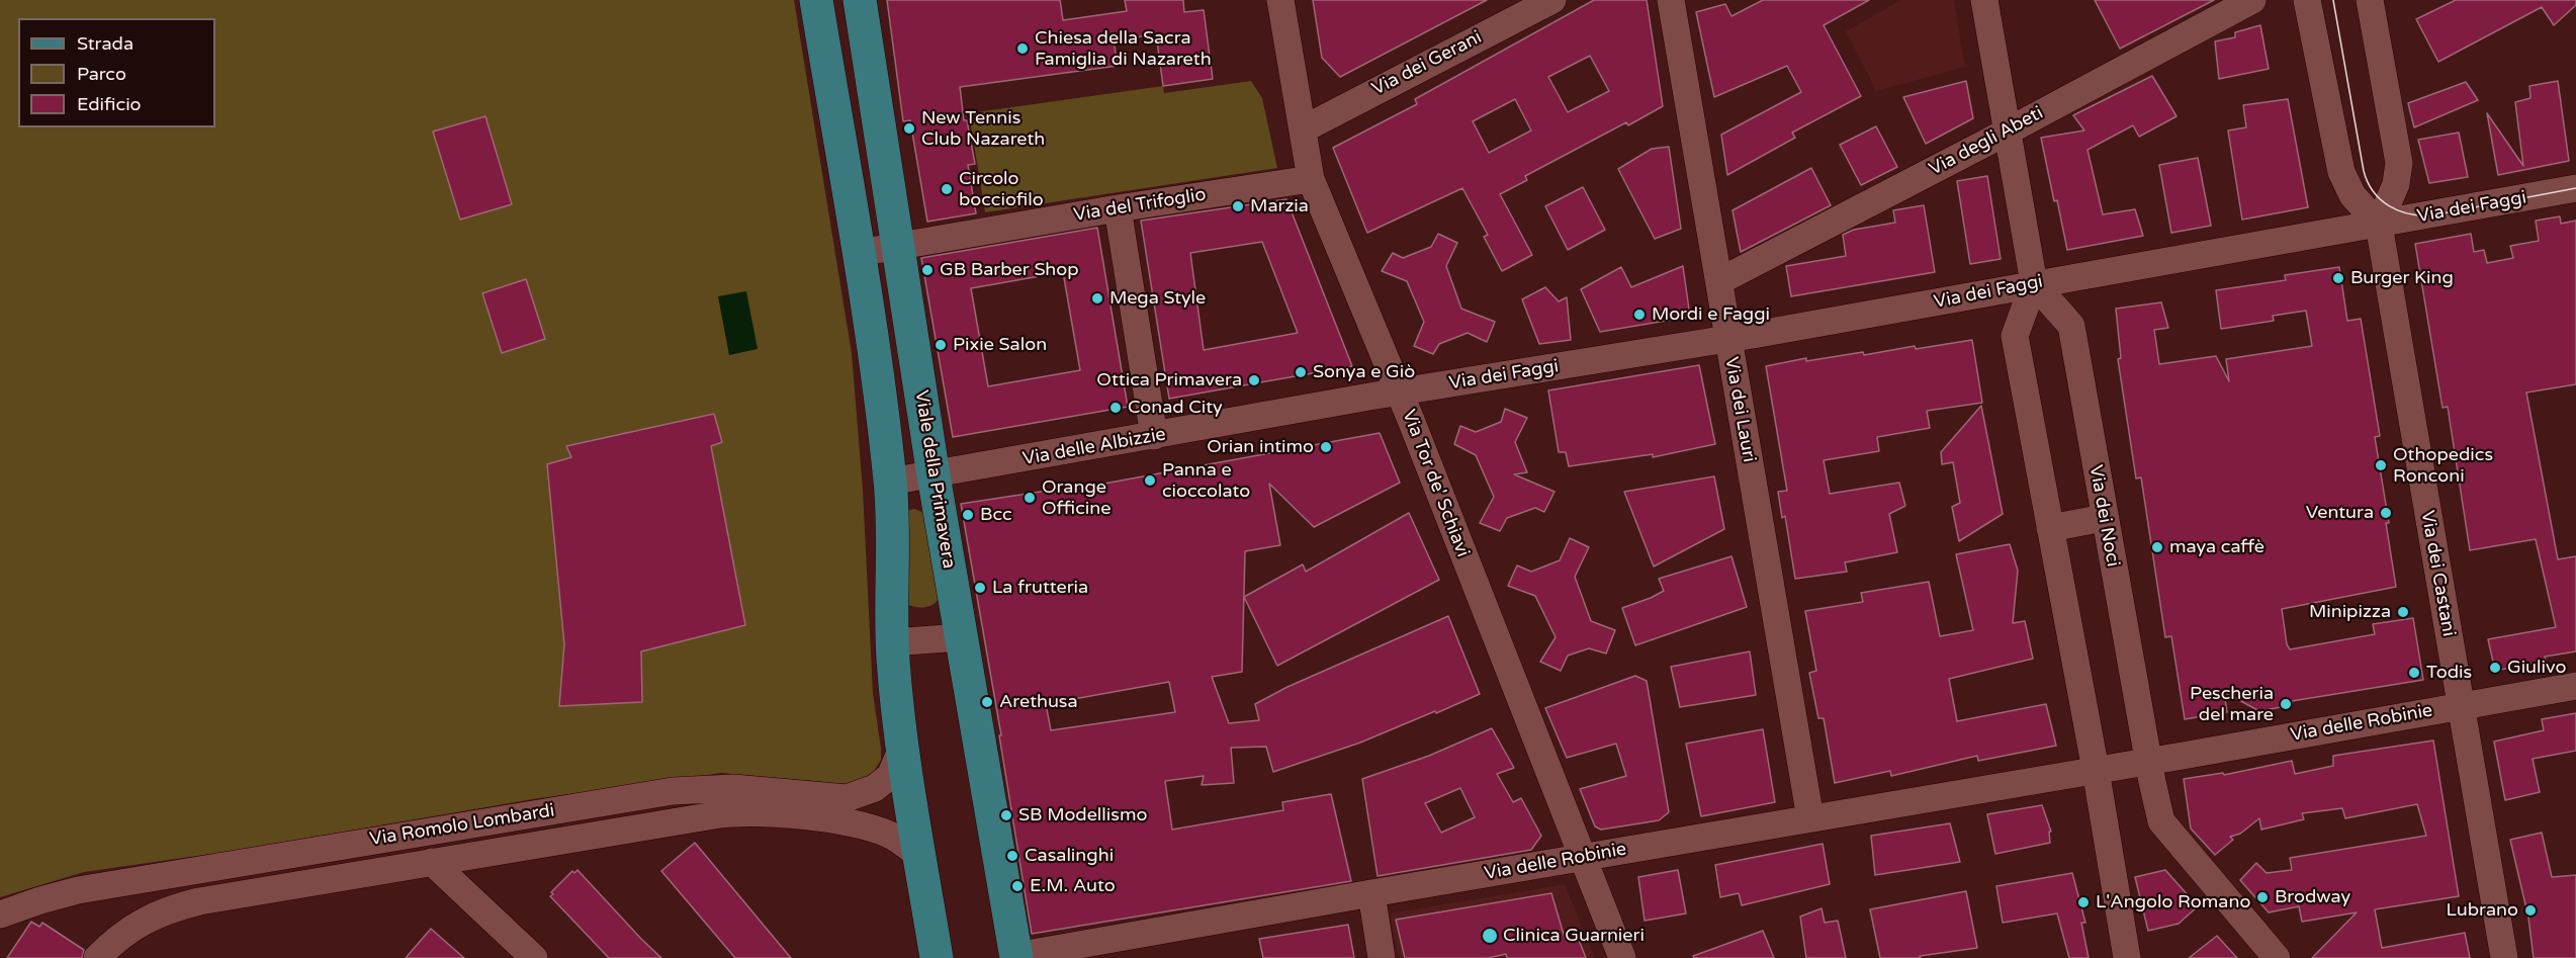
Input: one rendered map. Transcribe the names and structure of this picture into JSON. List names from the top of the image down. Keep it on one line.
{"streets":{"main road":["Viale della Primavera"],"street":["Via dei Gerani","Via degli Abeti","Via del Trifoglio","Via dei Faggi","Via dei Lauri","Via delle Albizzie","Via Tor de' Schiavi","Via dei Noci","Via dei Castani","Via delle Robinie","Via Romolo Lombardi"]},"crossings":[["Via dei Gerani","Via Tor de' Schiavi"],["Via degli Abeti","Via dei Lauri"],["Via del Trifoglio","Viale della Primavera"],["Via del Trifoglio","Via Tor de' Schiavi"],["Via dei Faggi","Via dei Lauri"],["Via dei Faggi","Via delle Albizzie"],["Via dei Faggi","Via Tor de' Schiavi"],["Via dei Faggi","Via dei Noci"],["Via dei Faggi","Via dei Castani"],["Via dei Lauri","Via delle Robinie"],["Via delle Albizzie","Viale della Primavera"],["Via delle Albizzie","Via Tor de' Schiavi"],["Viale della Primavera","Via delle Robinie"],["Via Tor de' Schiavi","Via delle Robinie"],["Via dei Noci","Via delle Robinie"],["Via dei Castani","Via delle Robinie"]],"places":["Chiesa della Sacra Famiglia di Nazareth","New Tennis Club Nazareth","Circolo bocciofilo","Marzia","GB Barber Shop","Burger King","Mega Style","Mordi e Faggi","Pixie Salon","Sonya e Giò","Ottica Primavera","Conad City","Orian intimo","Othopedics Ronconi","Panna e cioccolato","Orange Officine","Ventura","Bcc","maya caffè","La frutteria","Minipizza","Giulivo","Todis","Arethusa","Pescheria del mare","SB Modellismo","Casalinghi","E.M. Auto","Brodway","L'Angolo Romano","Lubrano","Clinica Guarnieri"],"legend":["Strada","Parco","Edificio"]}
